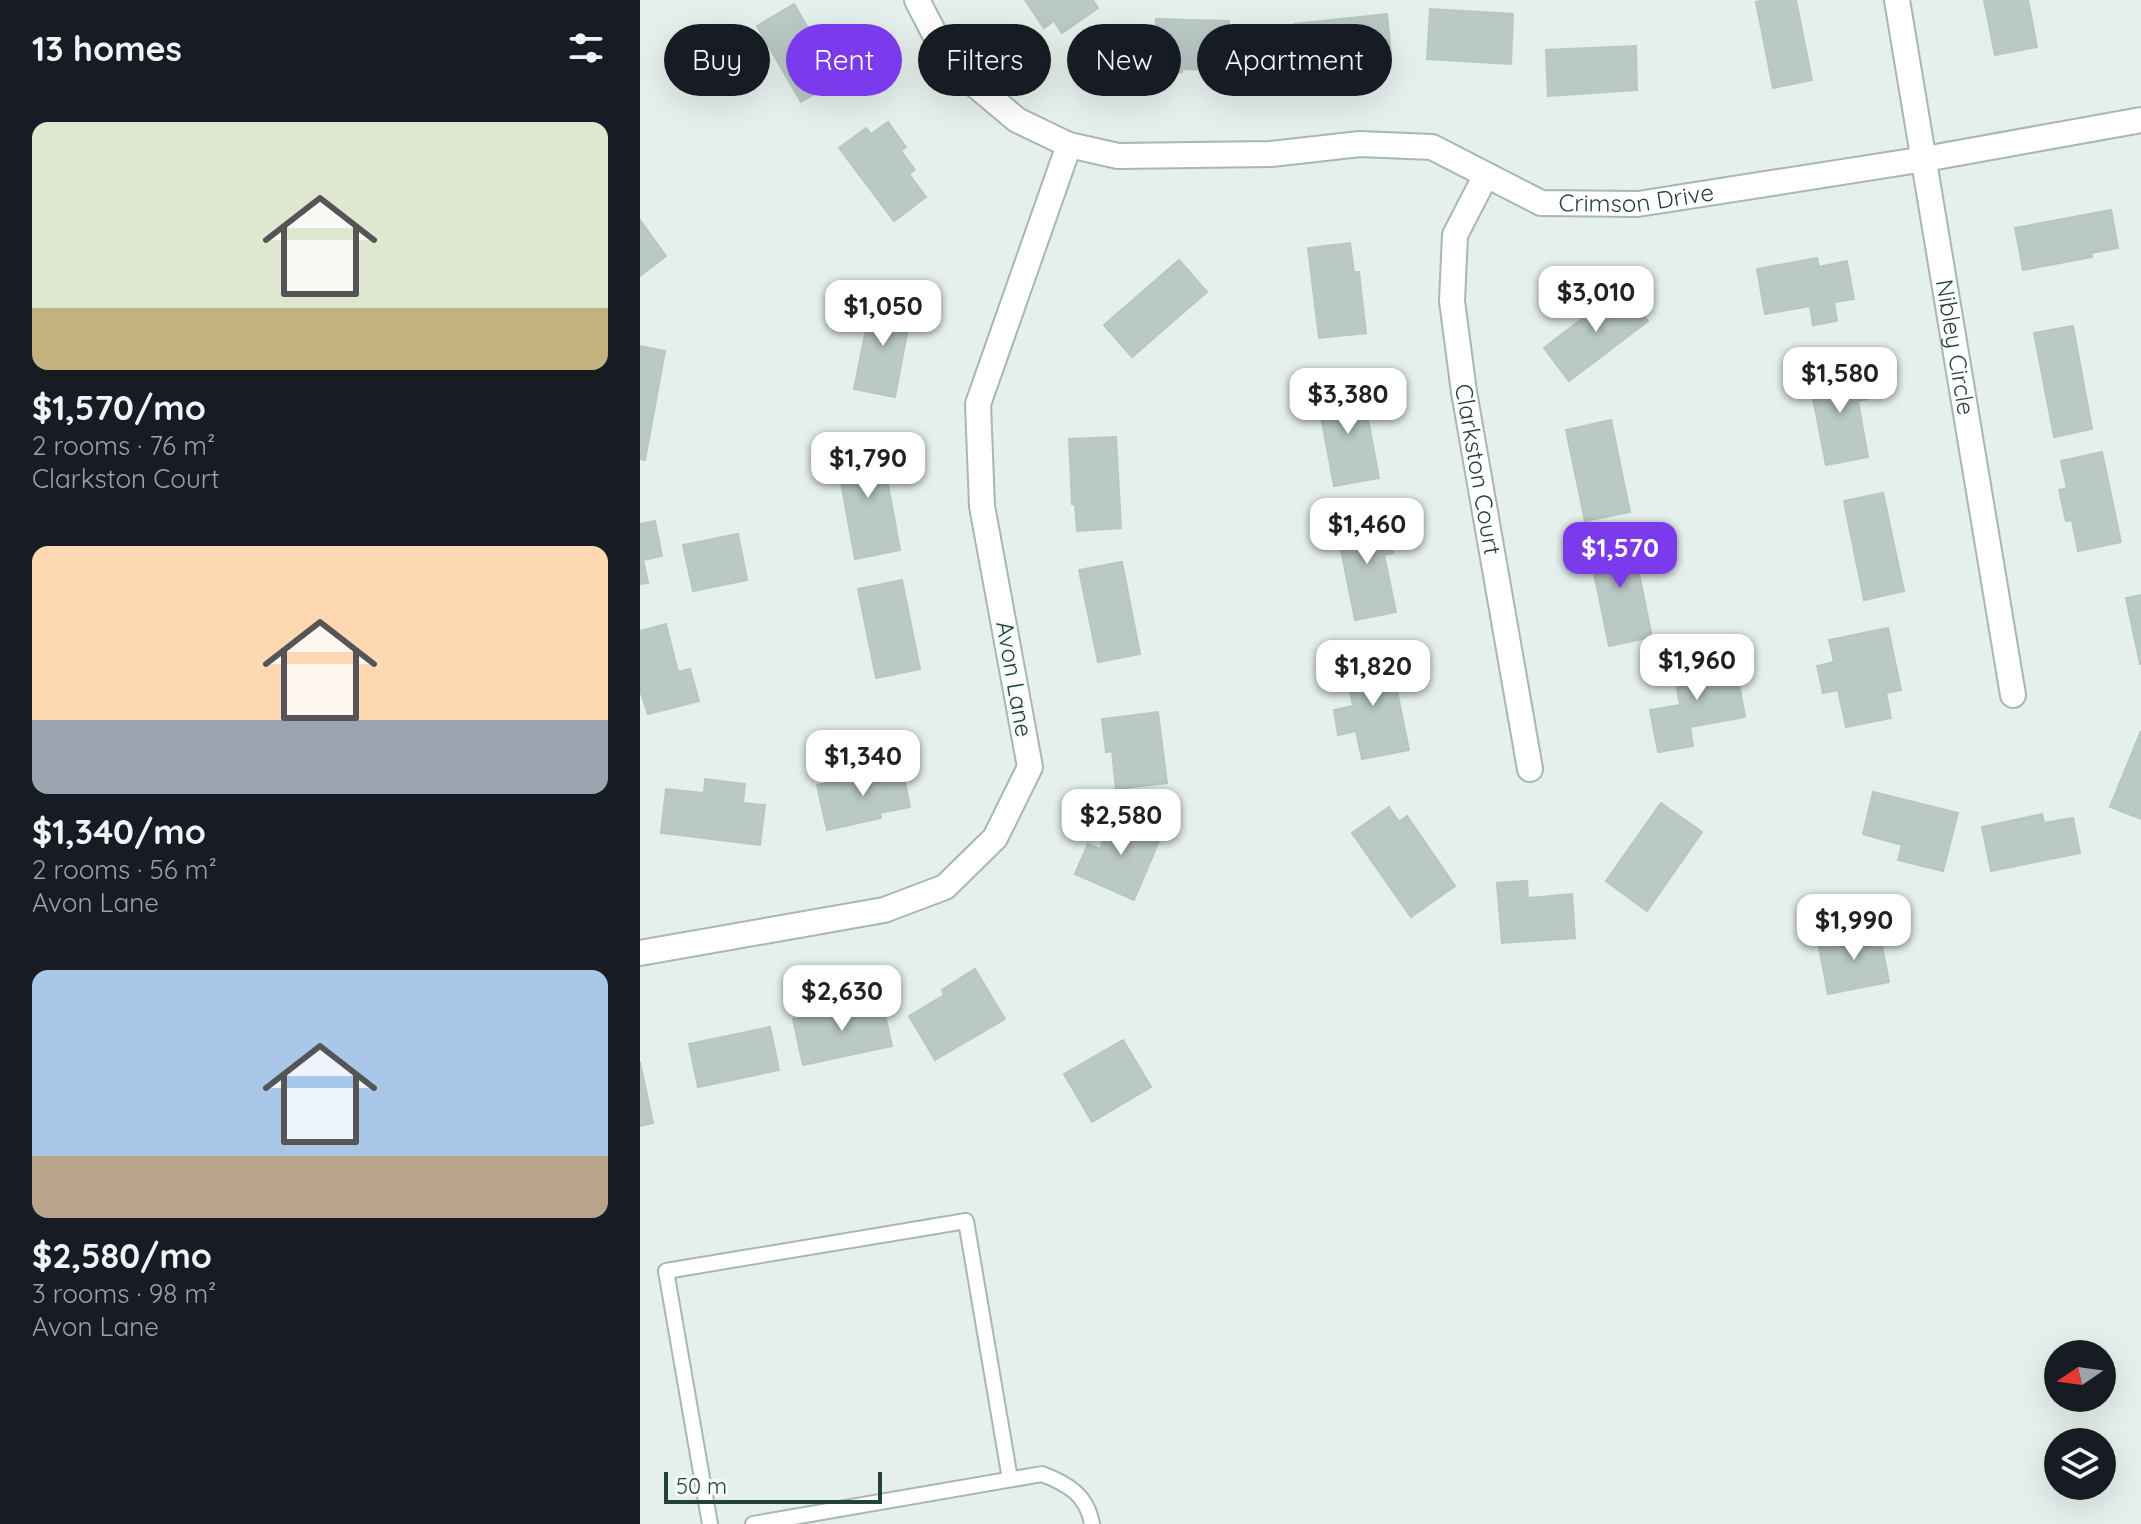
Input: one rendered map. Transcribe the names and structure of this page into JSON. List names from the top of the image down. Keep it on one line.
{"streets":{"street":["Crimson Drive","Nibley Circle","Clarkston Court","Avon Lane"]},"crossings":[["Crimson Drive","Nibley Circle"],["Crimson Drive","Clarkston Court"],["Crimson Drive","Avon Lane"]],"scale_bar":"50 m","north":"left","page":{"heading":"13 homes","chip":["Buy","Rent","Filters","New","Apartment"],"list":[{"name":"$1,570/mo","note":"2 rooms · 76 m² · Clarkston Court"},{"name":"$1,340/mo","note":"2 rooms · 56 m² · Avon Lane"},{"name":"$2,580/mo","note":"3 rooms · 98 m² · Avon Lane"}],"price":["$3,010","$1,050","$1,580","$3,380","$1,790","$1,460","$1,570","$1,960","$1,820","$1,340","$2,580","$1,990","$2,630"],"scale":"50 m"}}
